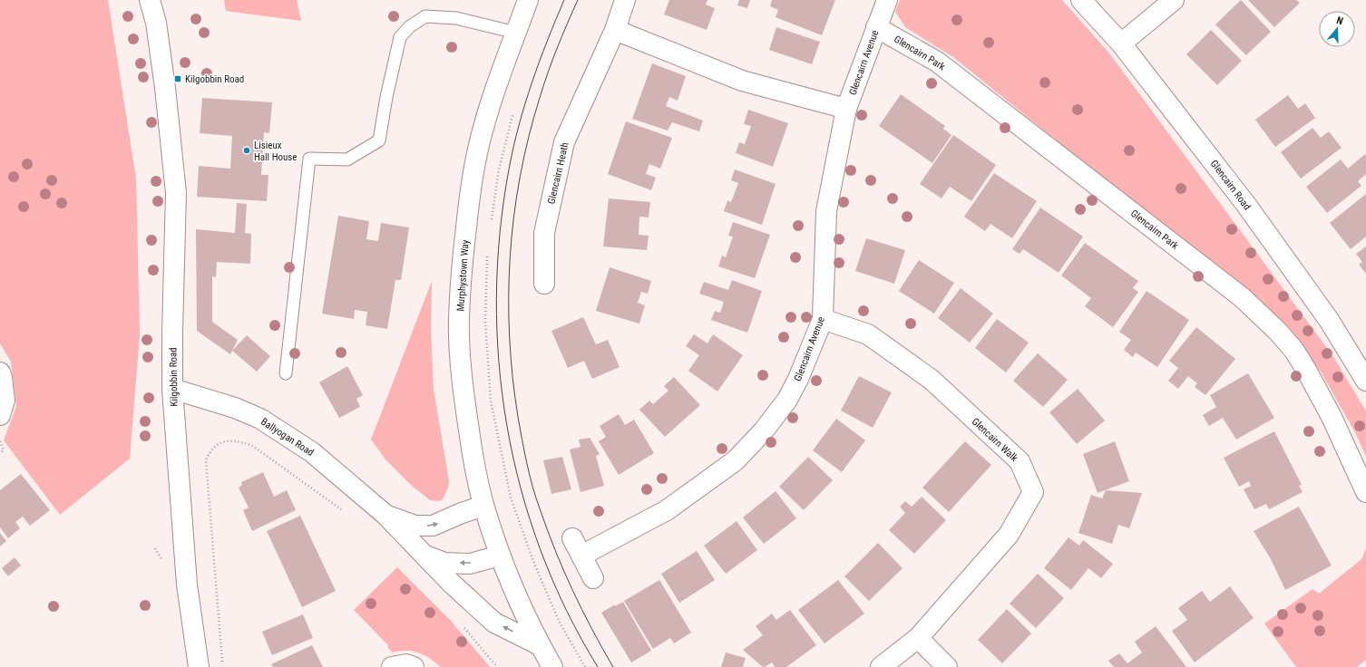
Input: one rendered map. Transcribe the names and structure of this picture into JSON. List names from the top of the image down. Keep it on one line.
{"streets":{"street":["Glencairn Park","Glencairn Avenue","Glencairn Heath","Glencairn Road","Murphystown Way","Kilgobbin Road","Ballyogan Road","Glencairn Walk"]},"crossings":[["Glencairn Park","Glencairn Avenue"],["Glencairn Avenue","Glencairn Walk"],["Murphystown Way","Ballyogan Road"],["Kilgobbin Road","Ballyogan Road"]],"places":{"transit":["Kilgobbin Road"],"other":["Lisieux Hall House"]},"north":"top"}
